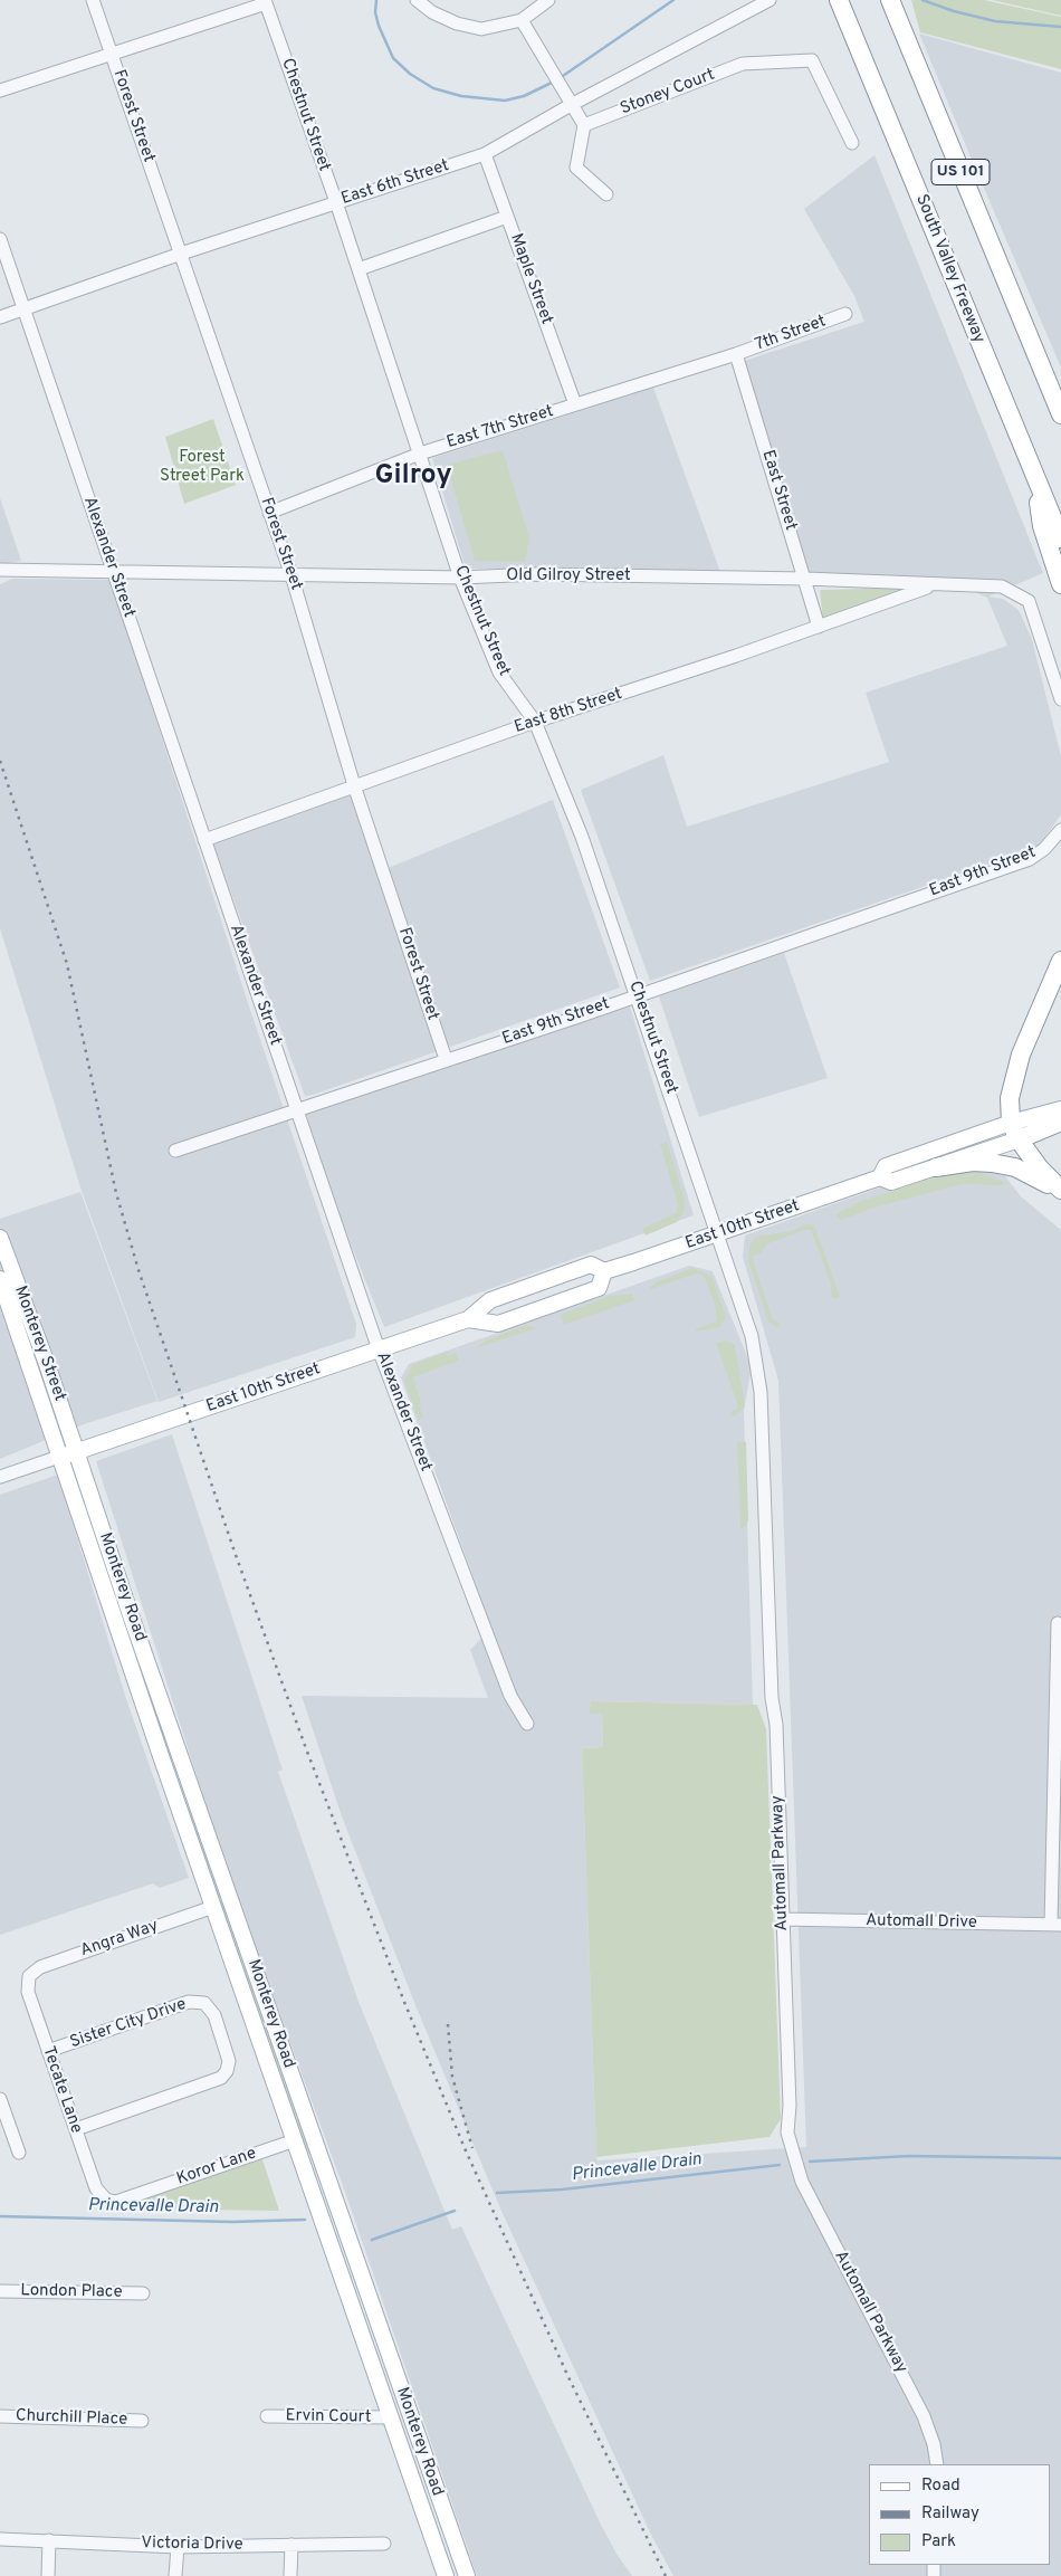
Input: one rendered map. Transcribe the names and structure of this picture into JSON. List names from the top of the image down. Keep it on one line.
{"streets":{"highway":["US 101","South Valley Freeway","East 10th Street"],"main road":["Monterey Street","Monterey Road"],"street":["Stoney Court","Chestnut Street","Forest Street","East 6th Street","Maple Street","7th Street","East 7th Street","East Street","Alexander Street","Old Gilroy Street","East 8th Street","East 9th Street","Automall Parkway","Automall Drive","Angra Way","Sister City Drive","Tecate Lane","Koror Lane","London Place","Ervin Court","Churchill Place","Victoria Drive"]},"crossings":[["Chestnut Street","East 6th Street"],["Chestnut Street","East 7th Street"],["Chestnut Street","Old Gilroy Street"],["Chestnut Street","East 8th Street"],["Chestnut Street","East 9th Street"],["Chestnut Street","East 10th Street"],["Chestnut Street","Automall Parkway"],["Forest Street","East 6th Street"],["Forest Street","East 7th Street"],["Forest Street","Old Gilroy Street"],["Forest Street","East 8th Street"],["Forest Street","East 9th Street"],["East 6th Street","Maple Street"],["East 6th Street","Alexander Street"],["Maple Street","East 7th Street"],["7th Street","East 7th Street"],["7th Street","East Street"],["East 7th Street","East Street"],["East Street","Old Gilroy Street"],["East Street","East 8th Street"],["Alexander Street","Old Gilroy Street"],["Alexander Street","East 8th Street"],["Alexander Street","East 9th Street"],["Alexander Street","East 10th Street"],["Old Gilroy Street","East 8th Street"],["East 10th Street","Monterey Street"],["East 10th Street","Monterey Road"],["East 10th Street","Automall Parkway"],["Monterey Street","Monterey Road"],["Monterey Road","Angra Way"],["Monterey Road","Koror Lane"],["Monterey Road","Ervin Court"],["Automall Parkway","Automall Drive"],["Angra Way","Tecate Lane"],["Sister City Drive","Tecate Lane"],["Tecate Lane","Koror Lane"]],"districts":["Gilroy"],"water":["Princevalle Drain"],"parks":["Forest Street Park"],"legend":["Road","Railway","Park"]}
